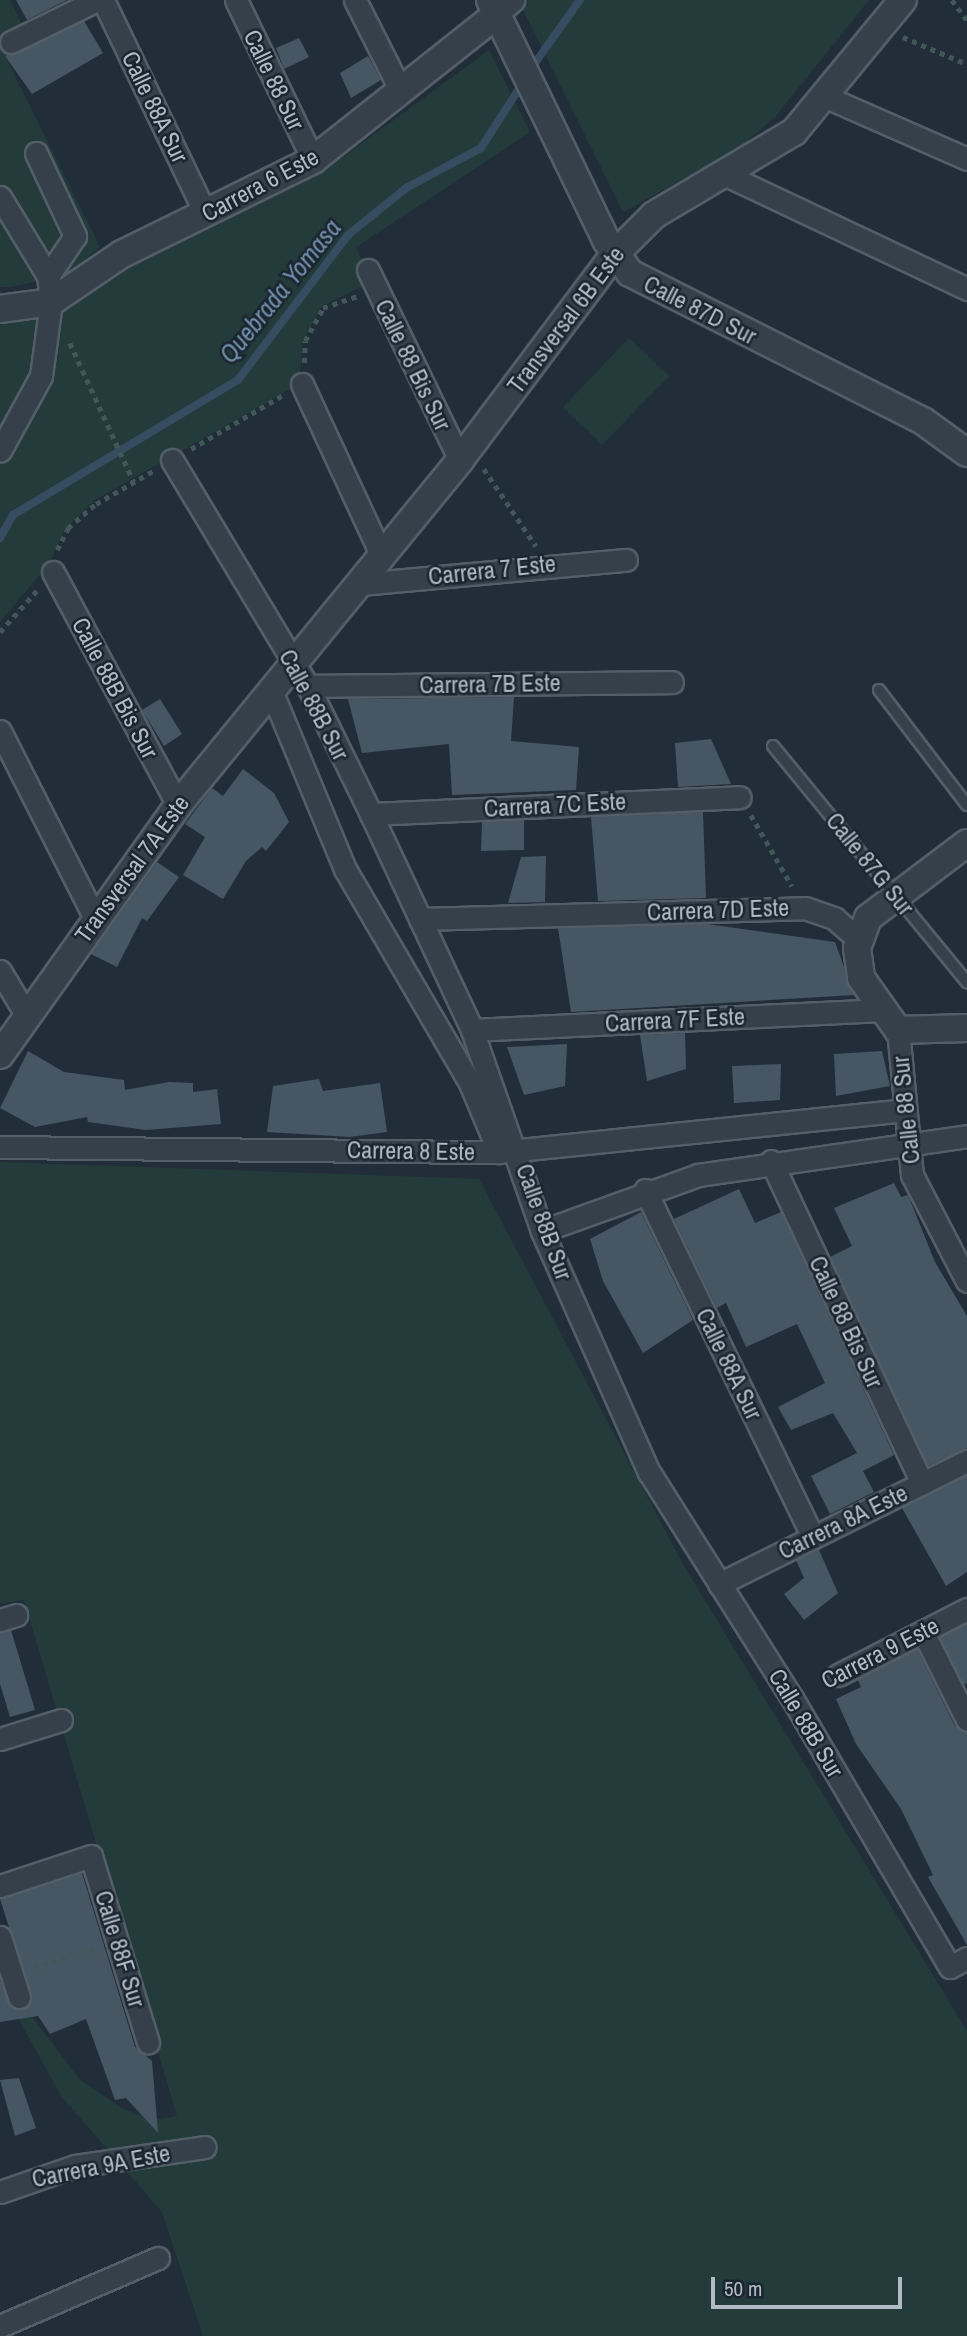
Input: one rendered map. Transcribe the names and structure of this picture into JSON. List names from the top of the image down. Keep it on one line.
{"streets":{"street":["Calle 88 Sur","Calle 88A Sur","Carrera 6 Este","Calle 87D Sur","Transversal 6B Este","Calle 88 Bis Sur","Carrera 7 Este","Carrera 7B Este","Calle 88B Bis Sur","Calle 88B Sur","Carrera 7C Este","Transversal 7A Este","Carrera 7D Este","Carrera 7F Este","Carrera 8 Este","Carrera 8A Este","Carrera 9 Este","Calle 88F Sur","Carrera 9A Este"],"lane":["Calle 87G Sur"]},"crossings":[["Calle 88 Sur","Carrera 6 Este"],["Calle 88 Sur","Carrera 7D Este"],["Calle 88 Sur","Carrera 7F Este"],["Calle 88 Sur","Carrera 8 Este"],["Calle 88A Sur","Carrera 6 Este"],["Calle 88A Sur","Carrera 8A Este"],["Carrera 6 Este","Calle 87D Sur"],["Calle 87D Sur","Transversal 6B Este"],["Transversal 6B Este","Calle 88 Bis Sur"],["Transversal 6B Este","Carrera 7 Este"],["Transversal 6B Este","Calle 88B Sur"],["Transversal 6B Este","Transversal 7A Este"],["Calle 88 Bis Sur","Carrera 7 Este"],["Calle 88 Bis Sur","Carrera 8A Este"],["Carrera 7B Este","Calle 88B Sur"],["Calle 88B Bis Sur","Transversal 7A Este"],["Calle 88B Sur","Carrera 7C Este"],["Calle 88B Sur","Transversal 7A Este"],["Calle 88B Sur","Carrera 7D Este"],["Calle 88B Sur","Carrera 7F Este"],["Calle 88B Sur","Carrera 8 Este"],["Calle 88B Sur","Carrera 8A Este"]],"water":["Quebrada Yomasa"],"scale_bar":"50 m"}
